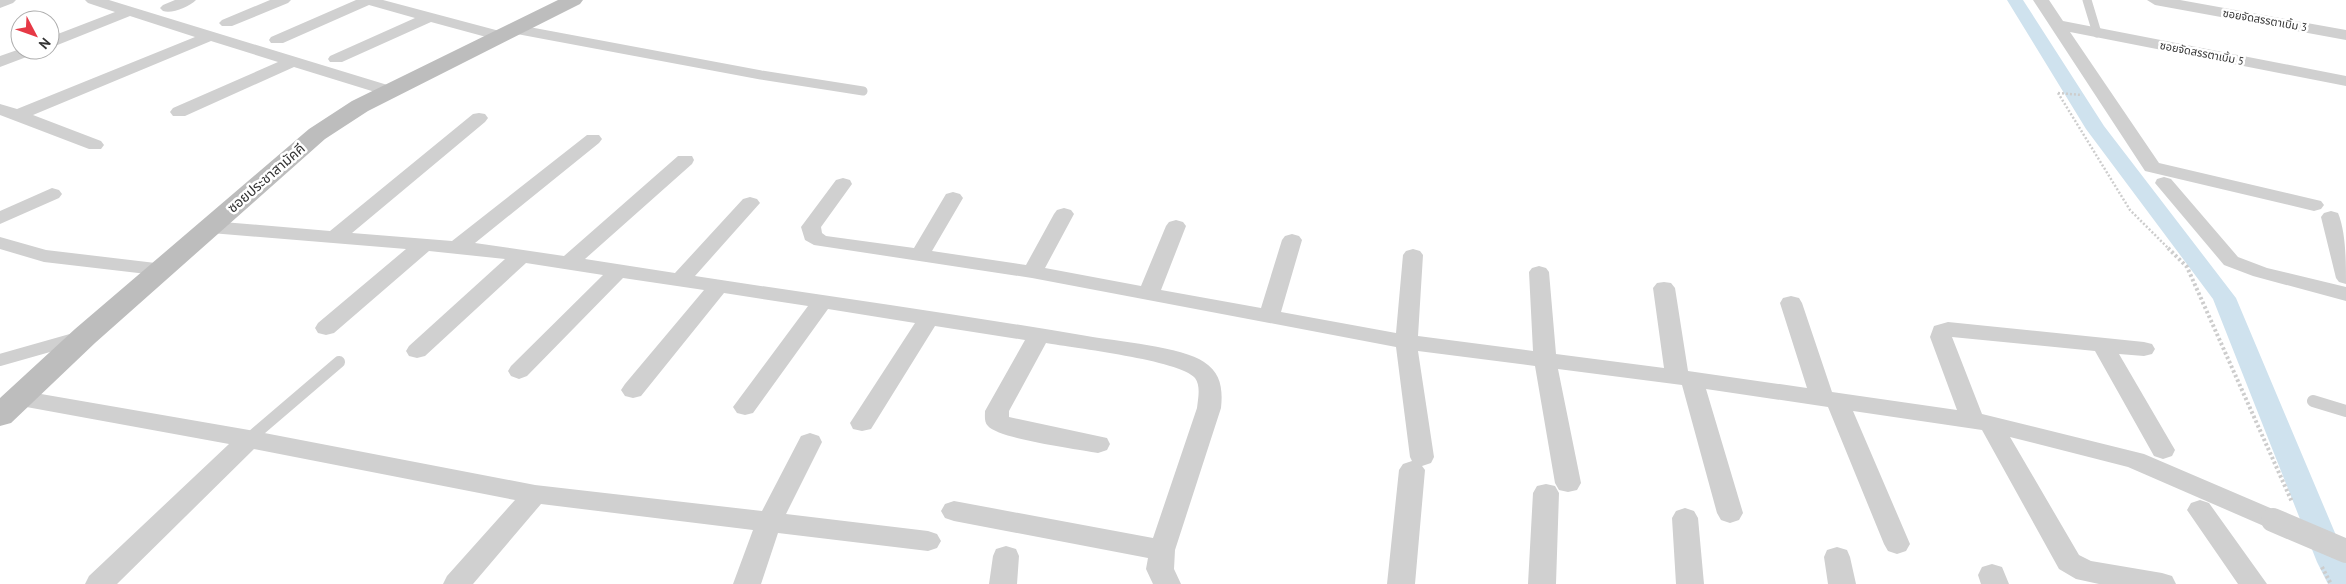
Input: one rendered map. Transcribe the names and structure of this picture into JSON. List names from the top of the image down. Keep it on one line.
{"streets":{"street":["ซอยจัดสรรตาเบิ้ม 3","ซอยจัดสรรตาเบิ้ม 5","ซอยประชาสามัคคี"]},"north":"bottom right"}
